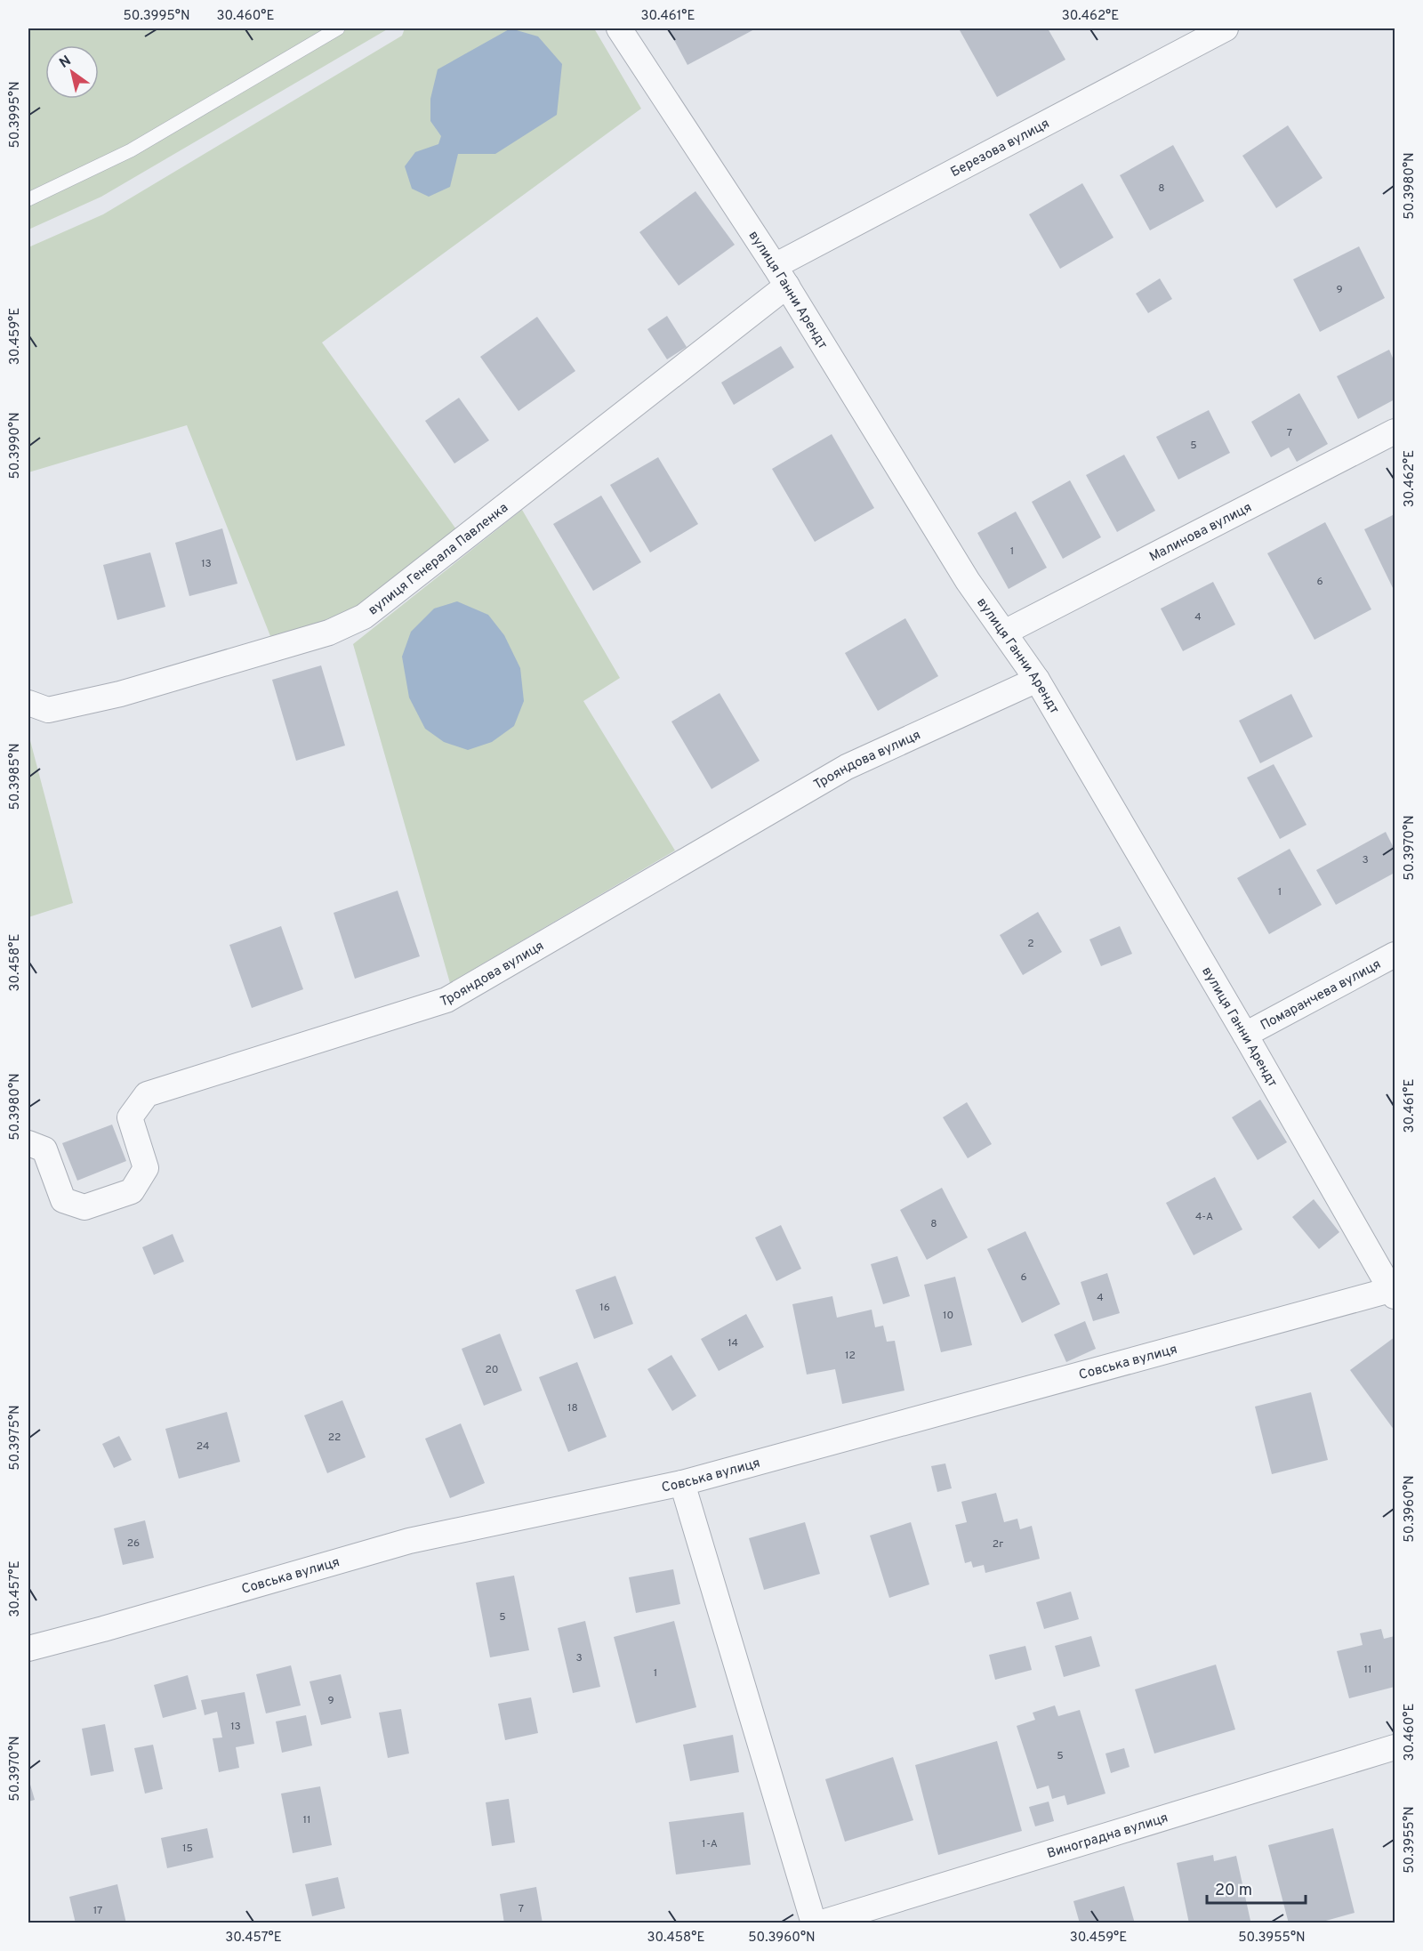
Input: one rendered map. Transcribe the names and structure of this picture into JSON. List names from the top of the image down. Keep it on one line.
{"streets":{"street":["Березова вулиця","вулиця Ганни Арендт","Малинова вулиця","вулиця Генерала Павленка","Трояндова вулиця","Помаранчева вулиця","Совська вулиця","Виноградна вулиця"]},"crossings":[["Березова вулиця","вулиця Ганни Арендт"],["Березова вулиця","вулиця Генерала Павленка"],["вулиця Ганни Арендт","Малинова вулиця"],["вулиця Ганни Арендт","вулиця Генерала Павленка"],["вулиця Ганни Арендт","Трояндова вулиця"],["вулиця Ганни Арендт","Помаранчева вулиця"],["вулиця Ганни Арендт","Совська вулиця"]],"house_numbers":["8","9","7","5","1","13","6","4","3","1","2","4-А","8","6","4","16","10","14","12","20","18","22","24","26","2г","5","3","11","1","9","13","5","11","1-А","15","7","17"],"scale_bar":"20 m","north":"top left","coordinates":["50.3995°N","30.460°E","30.461°E","30.462°E","50.3980°N","30.459°E","50.3990°N","50.3985°N","50.3970°N","30.458°E","50.3975°N","50.3960°N","30.457°E","50.3955°N"]}
